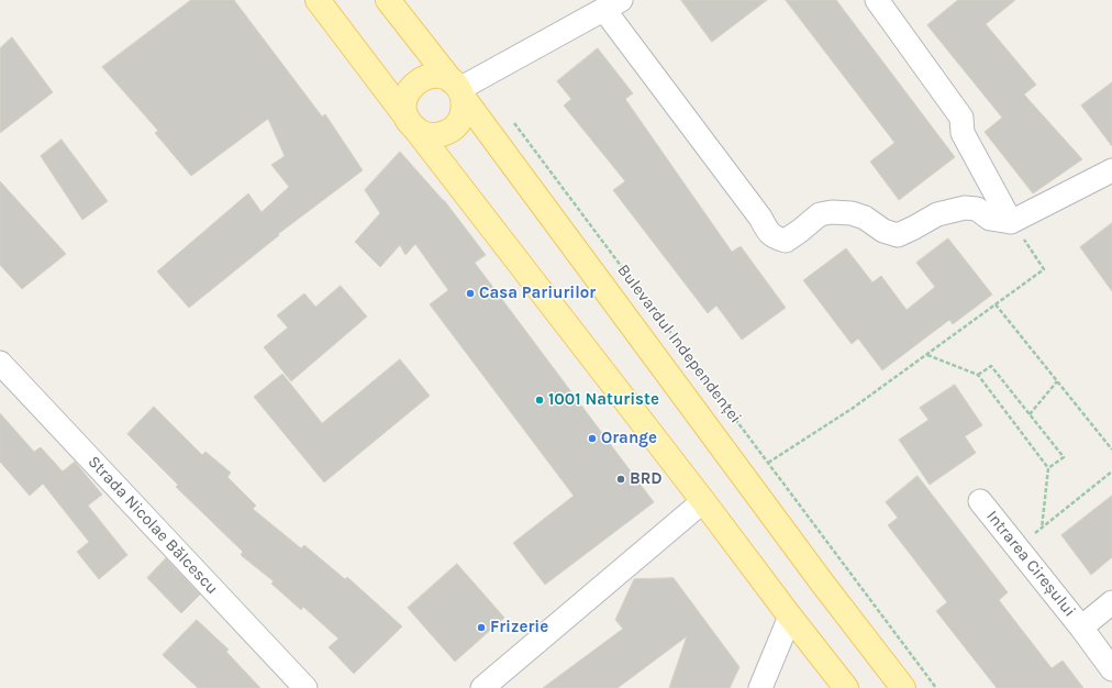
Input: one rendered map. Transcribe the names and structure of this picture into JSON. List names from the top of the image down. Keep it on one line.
{"streets":{"main road":["Bulevardul Independenței"],"street":["Strada Nicolae Bălcescu","Intrarea Cireșului"]},"places":["Casa Pariurilor","1001 Naturiste","Orange","BRD","Frizerie"]}
